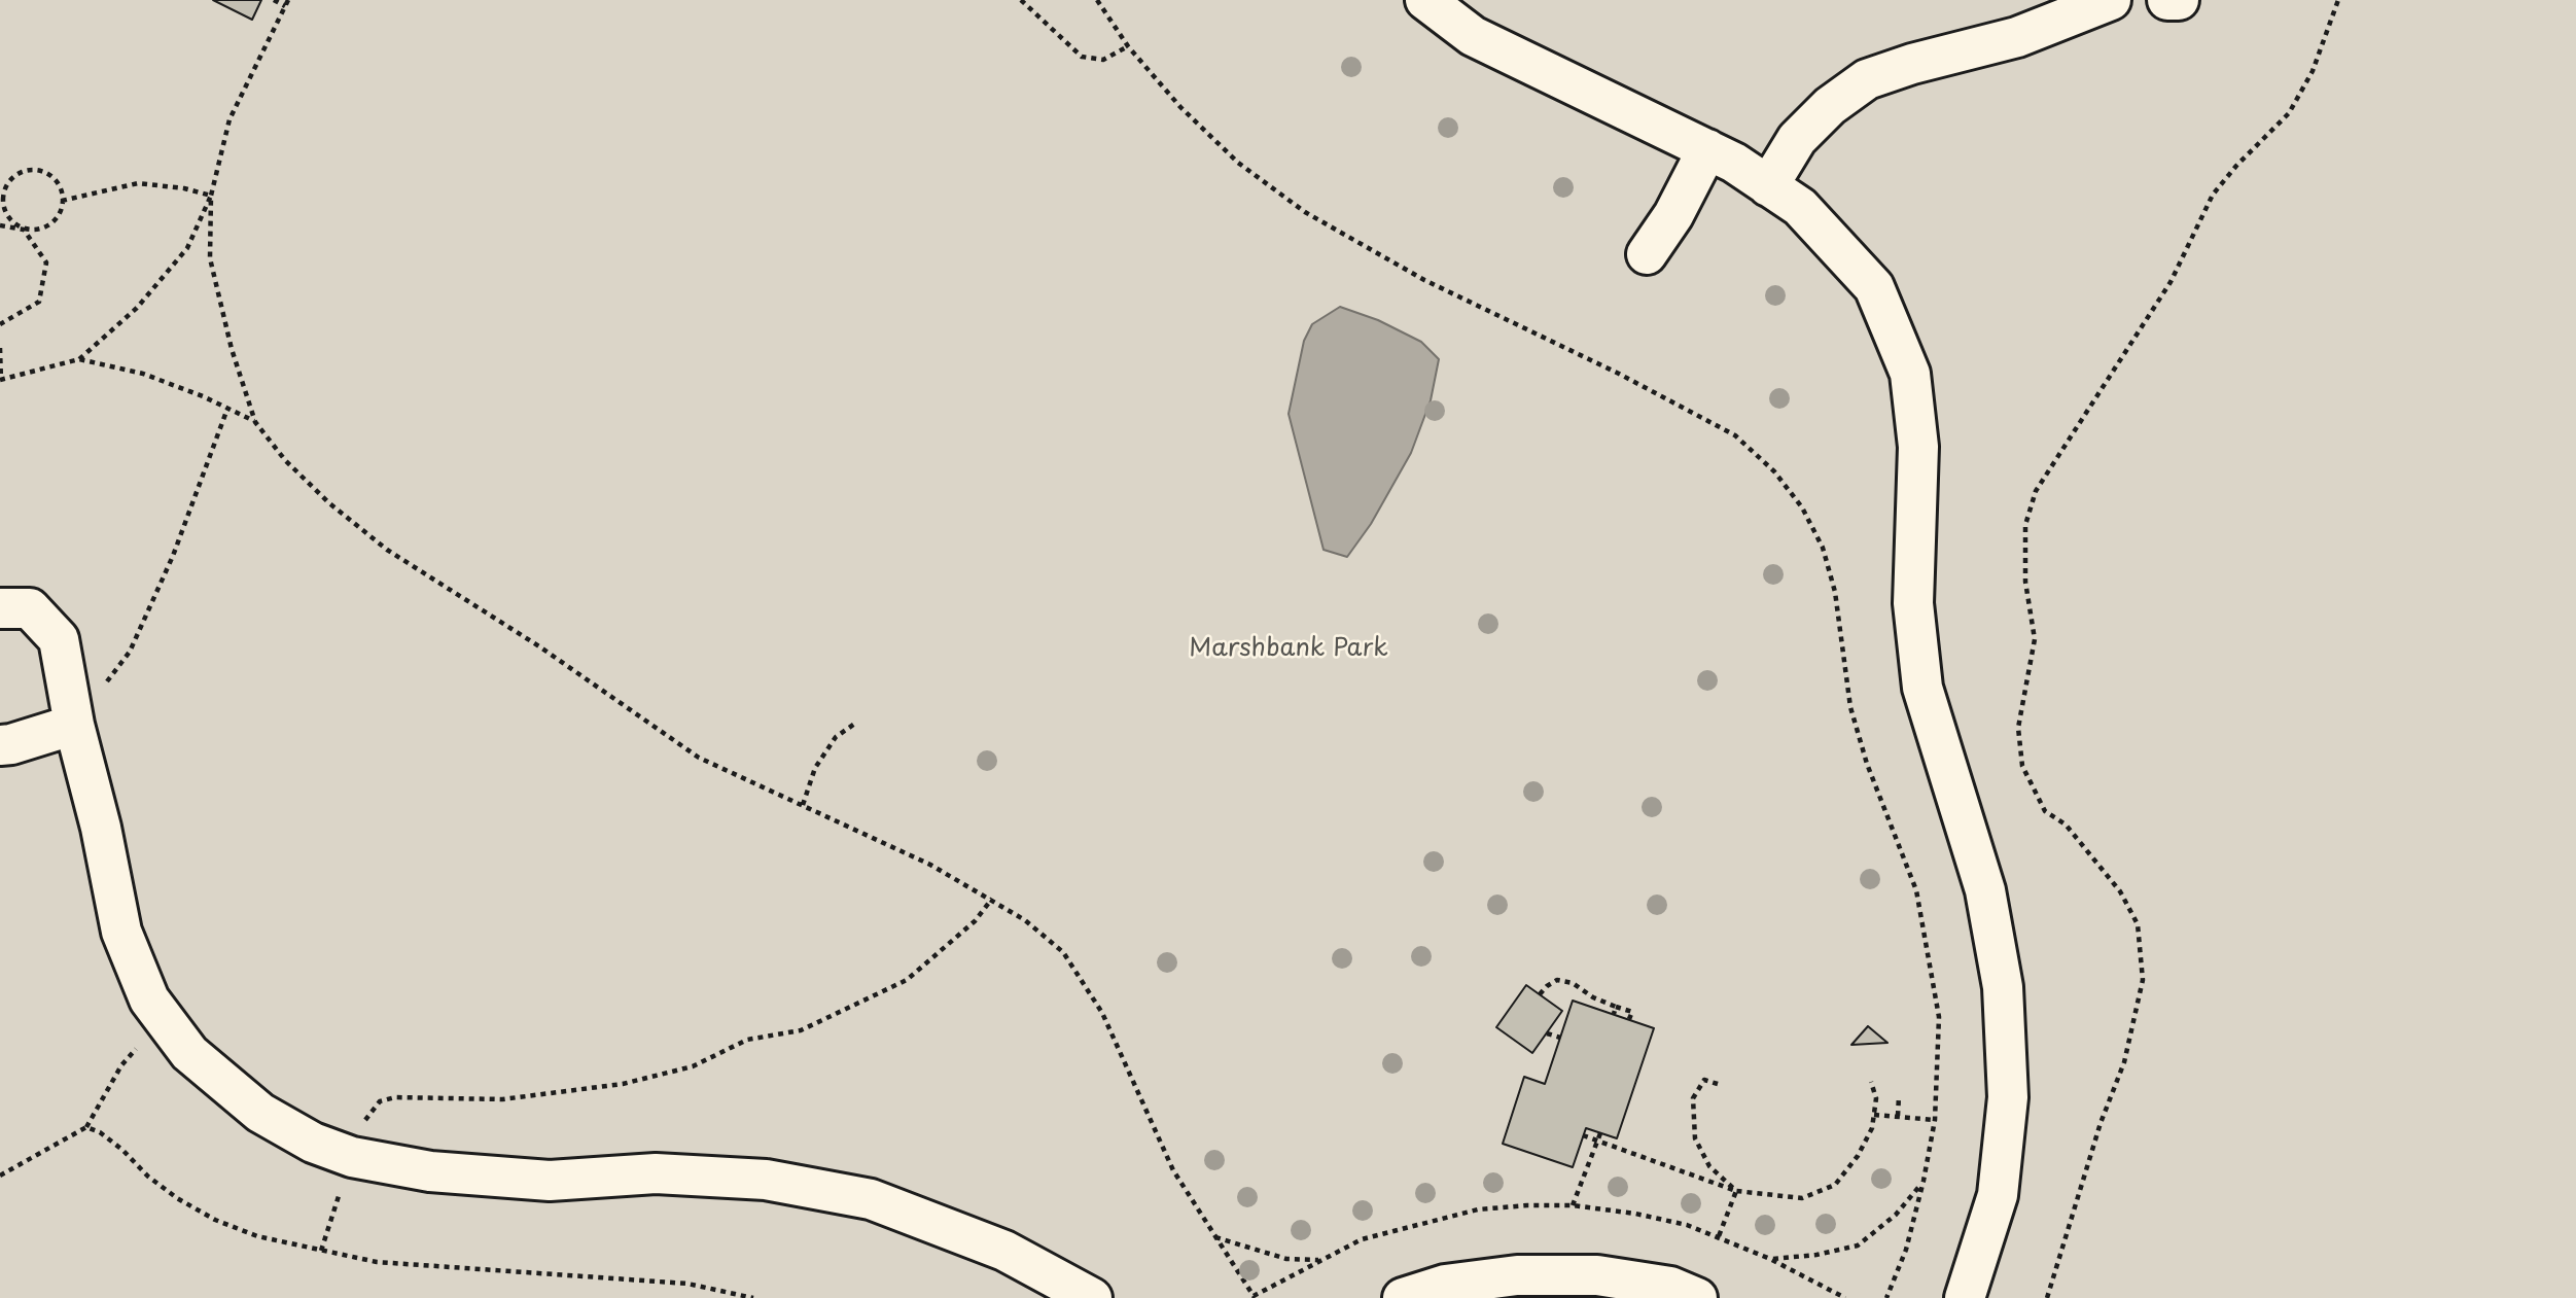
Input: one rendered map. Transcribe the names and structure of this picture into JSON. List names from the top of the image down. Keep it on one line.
{"parks":["Marshbank Park"]}
